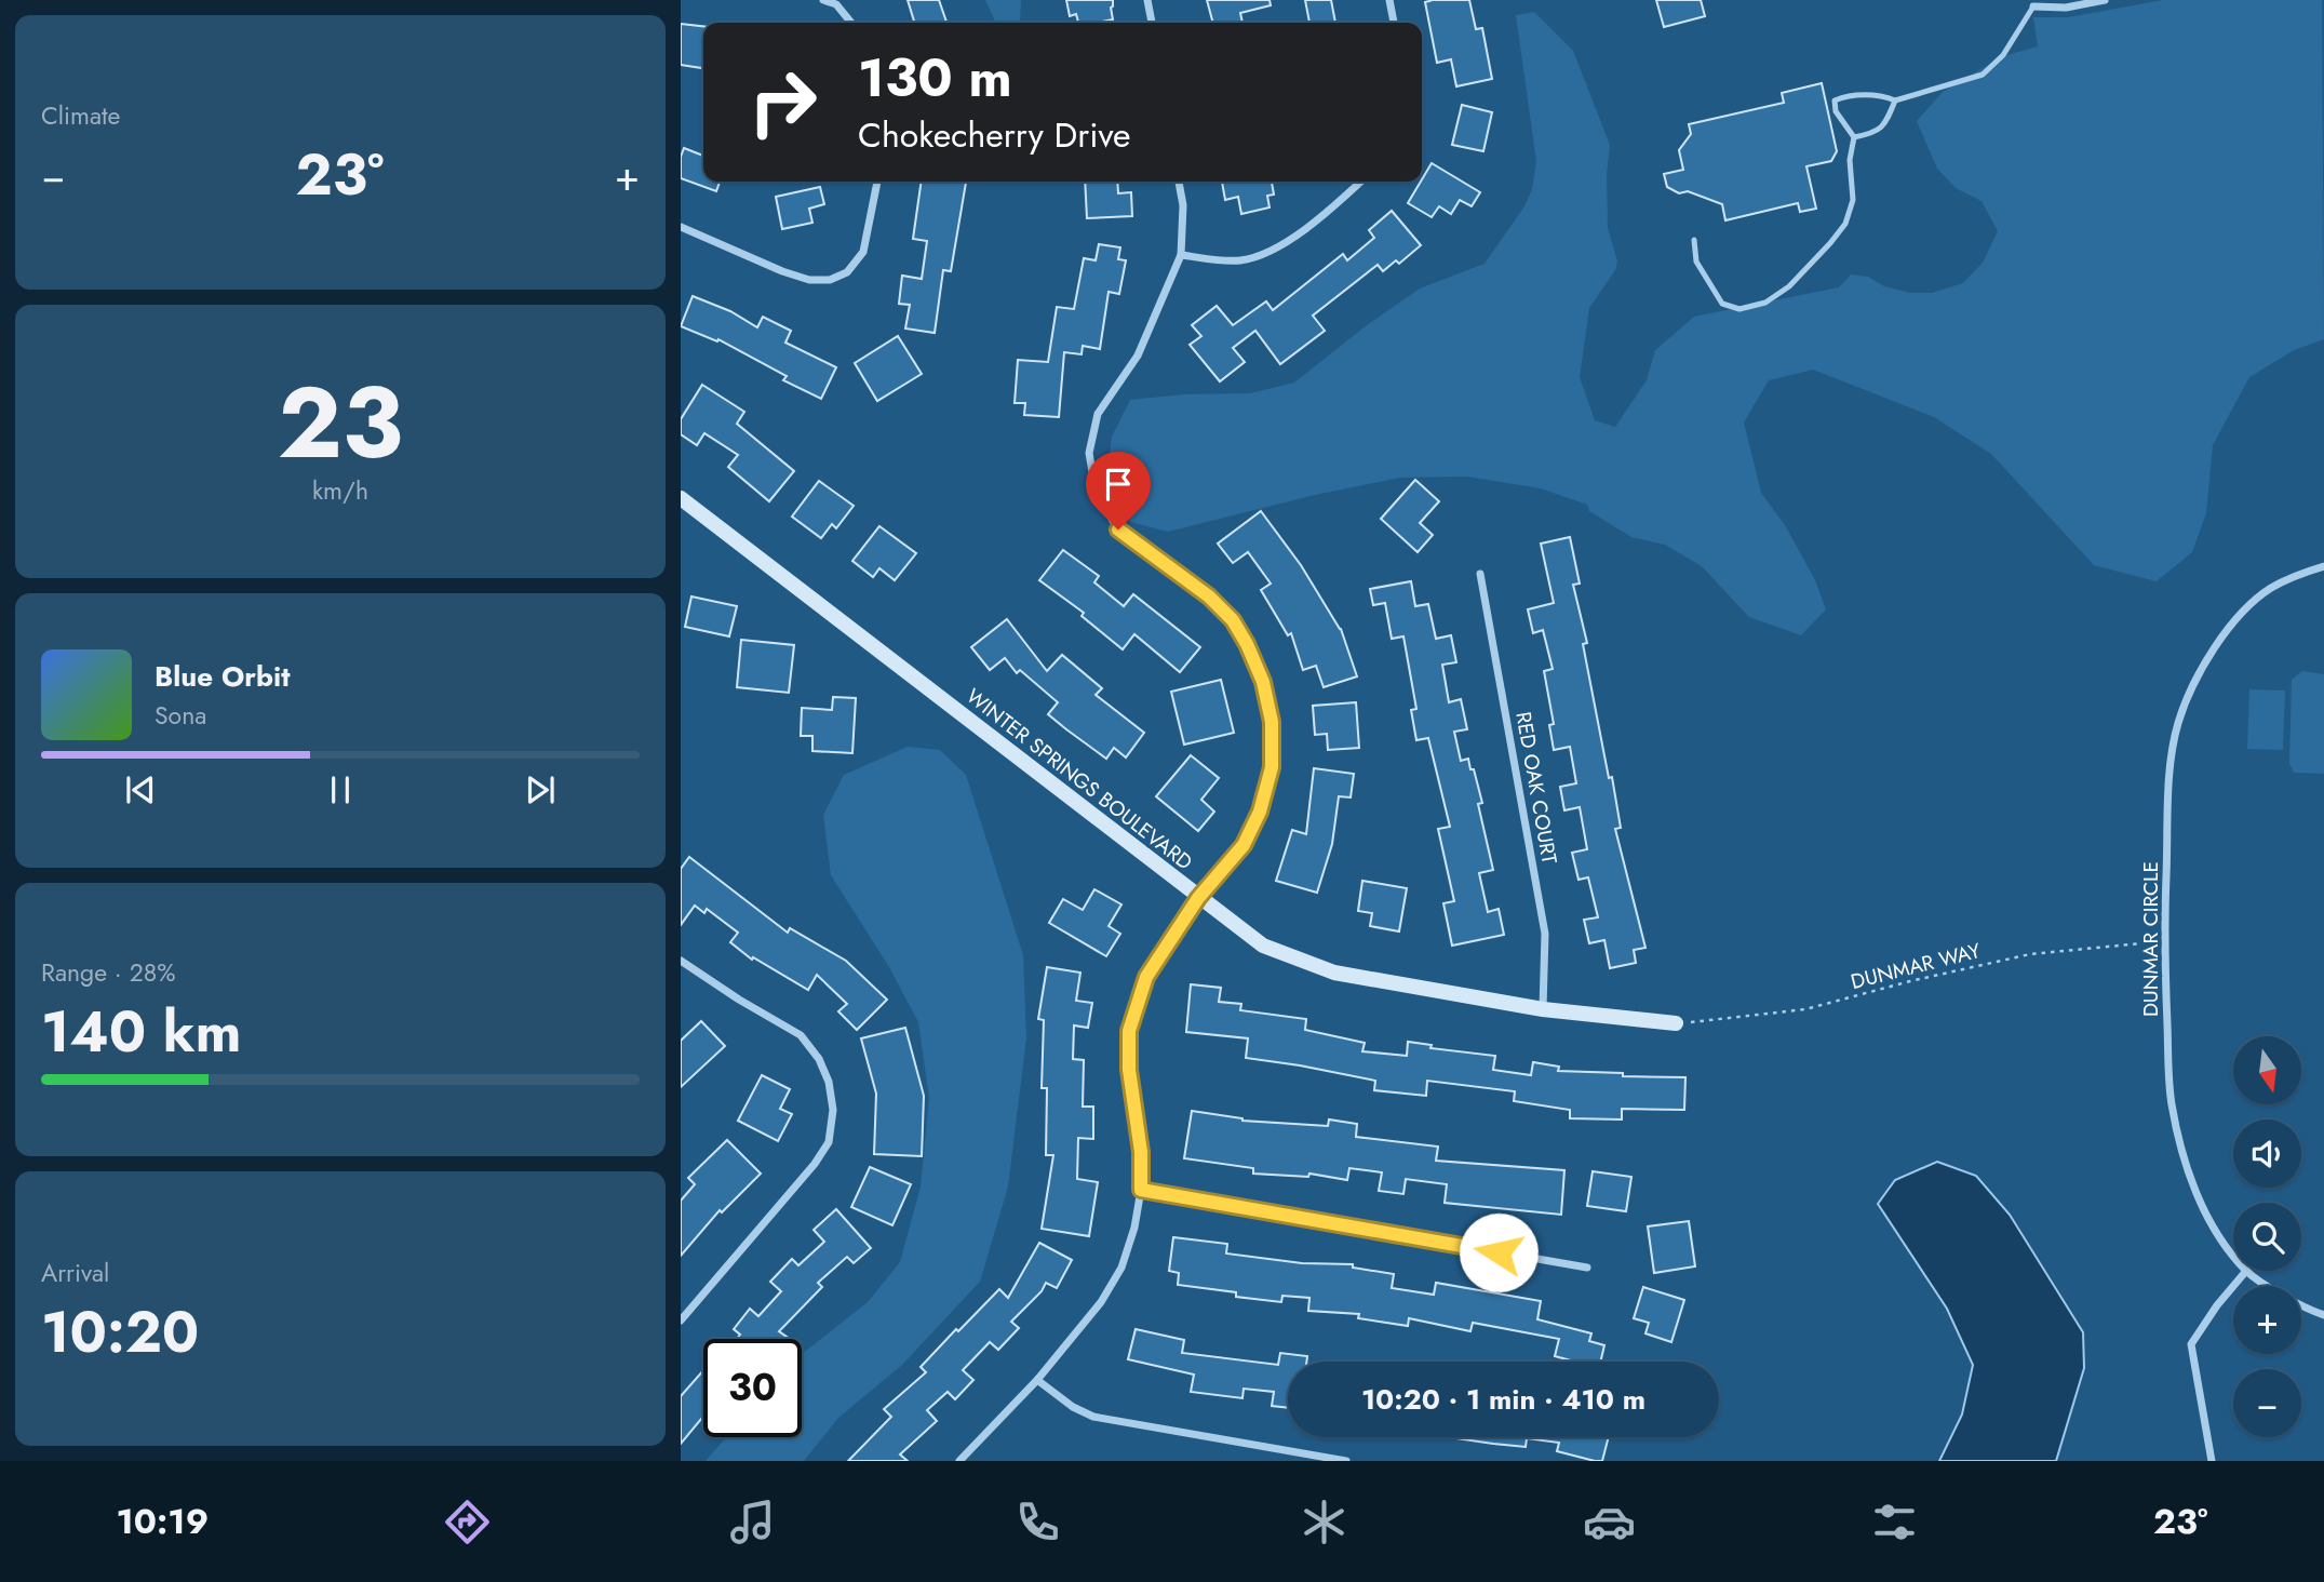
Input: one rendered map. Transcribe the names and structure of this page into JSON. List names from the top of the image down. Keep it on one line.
{"streets":{"street":["WINTER SPRINGS BOULEVARD","RED OAK COURT","DUNMAR CIRCLE"],"path":["DUNMAR WAY"]},"crossings":[["WINTER SPRINGS BOULEVARD","RED OAK COURT"],["WINTER SPRINGS BOULEVARD","DUNMAR WAY"],["DUNMAR CIRCLE","DUNMAR WAY"]],"north":"bottom","page":{"tile":["Climate",["23","km/h"],["Range · 28%","140 km"],["Arrival","10:20"]],"turn":["130 m","Chokecherry Drive"],"heat":["−","23°","+"],"song":["Blue Orbit","Sona"],"map_buttons":["+","−"],"limit":"30","trip":"10:20 · 1 min · 410 m","tabs":["10:19","23°"]}}
